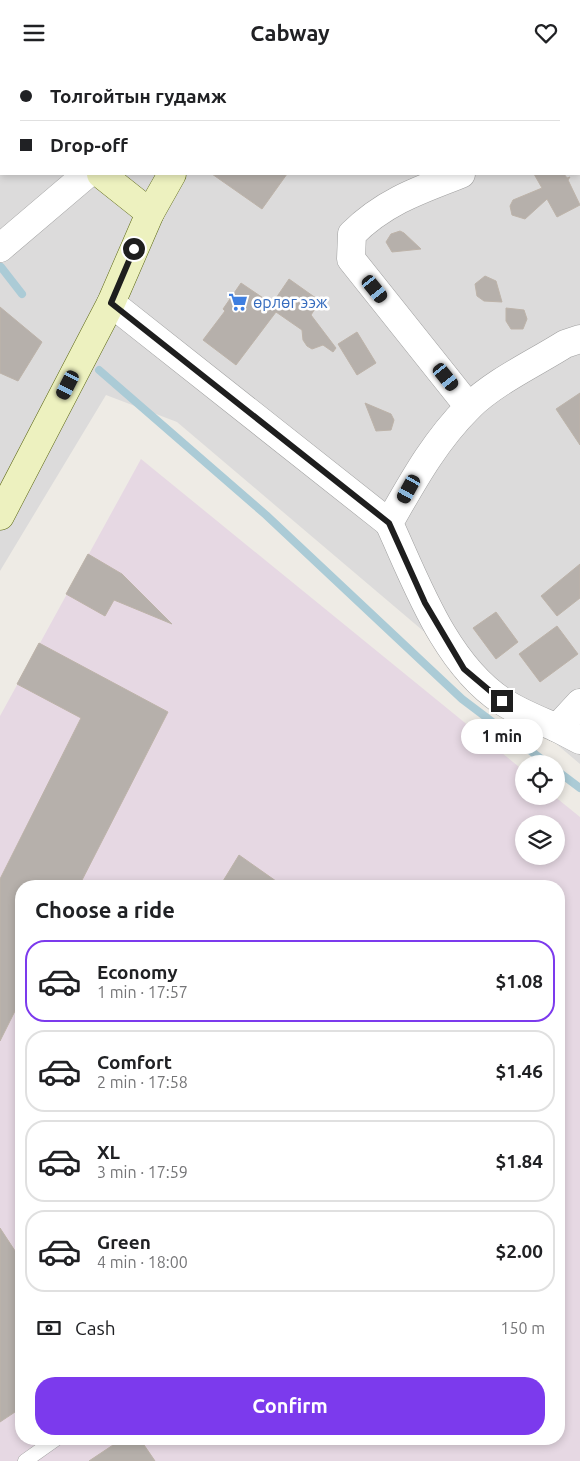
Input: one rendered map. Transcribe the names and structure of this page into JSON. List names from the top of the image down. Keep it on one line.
{"places":{"supermarket":["өрлөг ээж"]},"page":{"header":"Cabway","banner":["Толгойтын гудамж","Drop-off"],"bubble":"1 min","heading":"Choose a ride","list":[{"name":"Economy","note":"1 min · 17:57","value":"$1.08"},{"name":"Comfort","note":"2 min · 17:58","value":"$1.46"},{"name":"XL","note":"3 min · 17:59","value":"$1.84"},{"name":"Green","note":"4 min · 18:00","value":"$2.00"}],"pay":["Cash","150 m"],"buttons":"Confirm"}}
